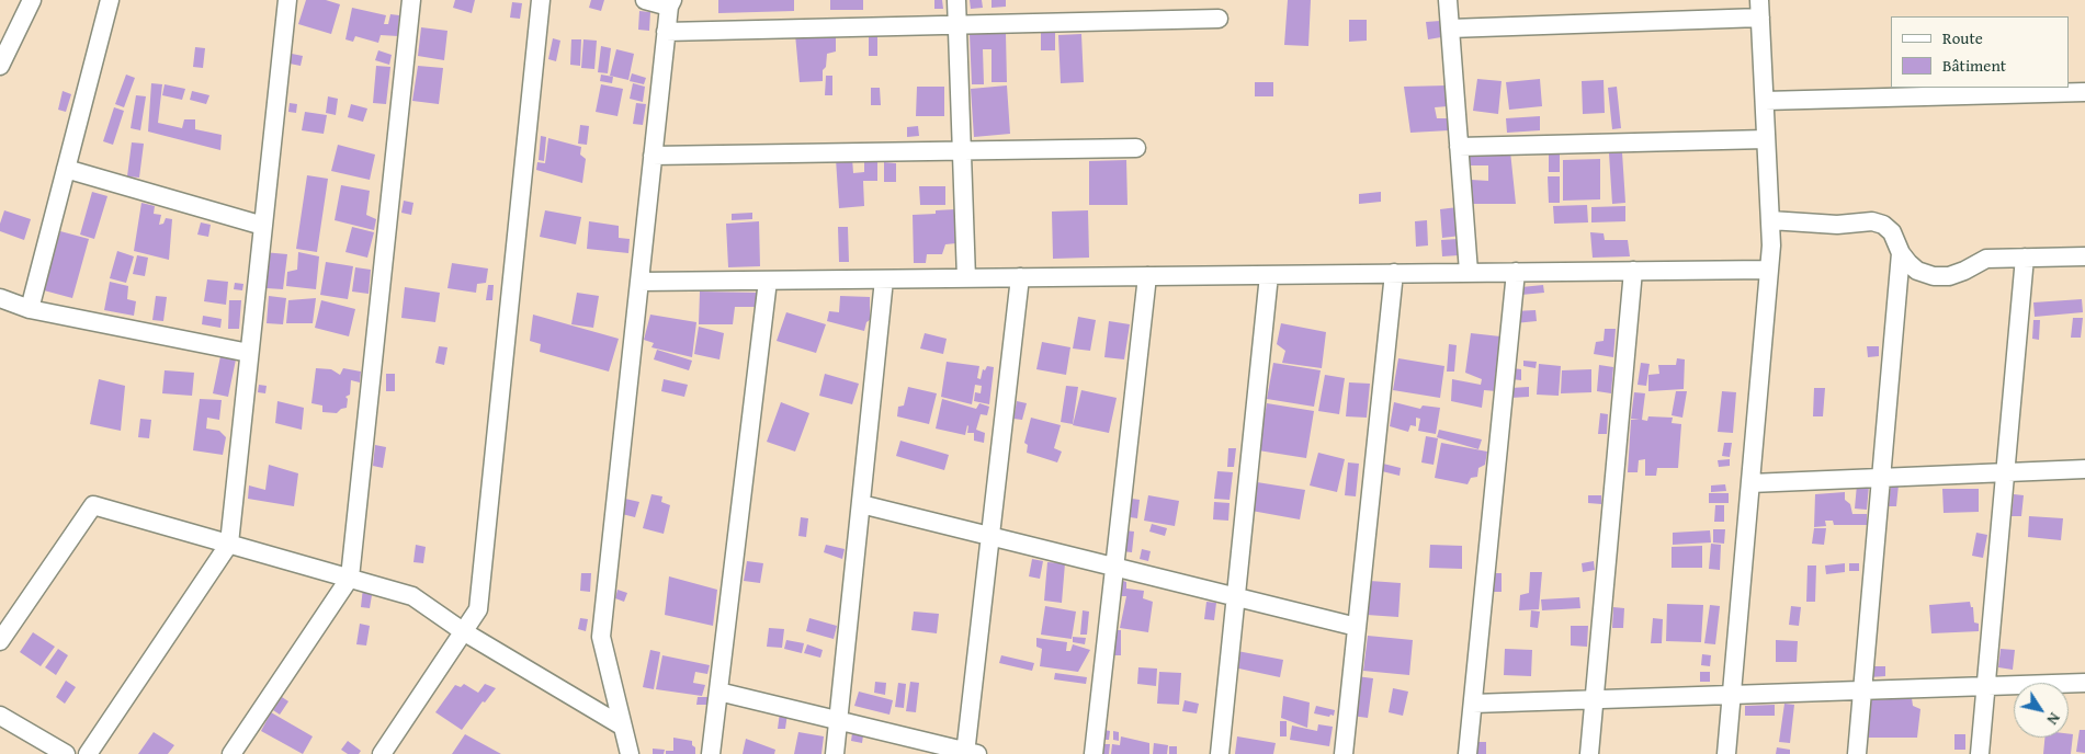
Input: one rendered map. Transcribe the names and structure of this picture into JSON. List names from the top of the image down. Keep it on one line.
{"legend":["Route","Bâtiment"],"north":"bottom right"}
